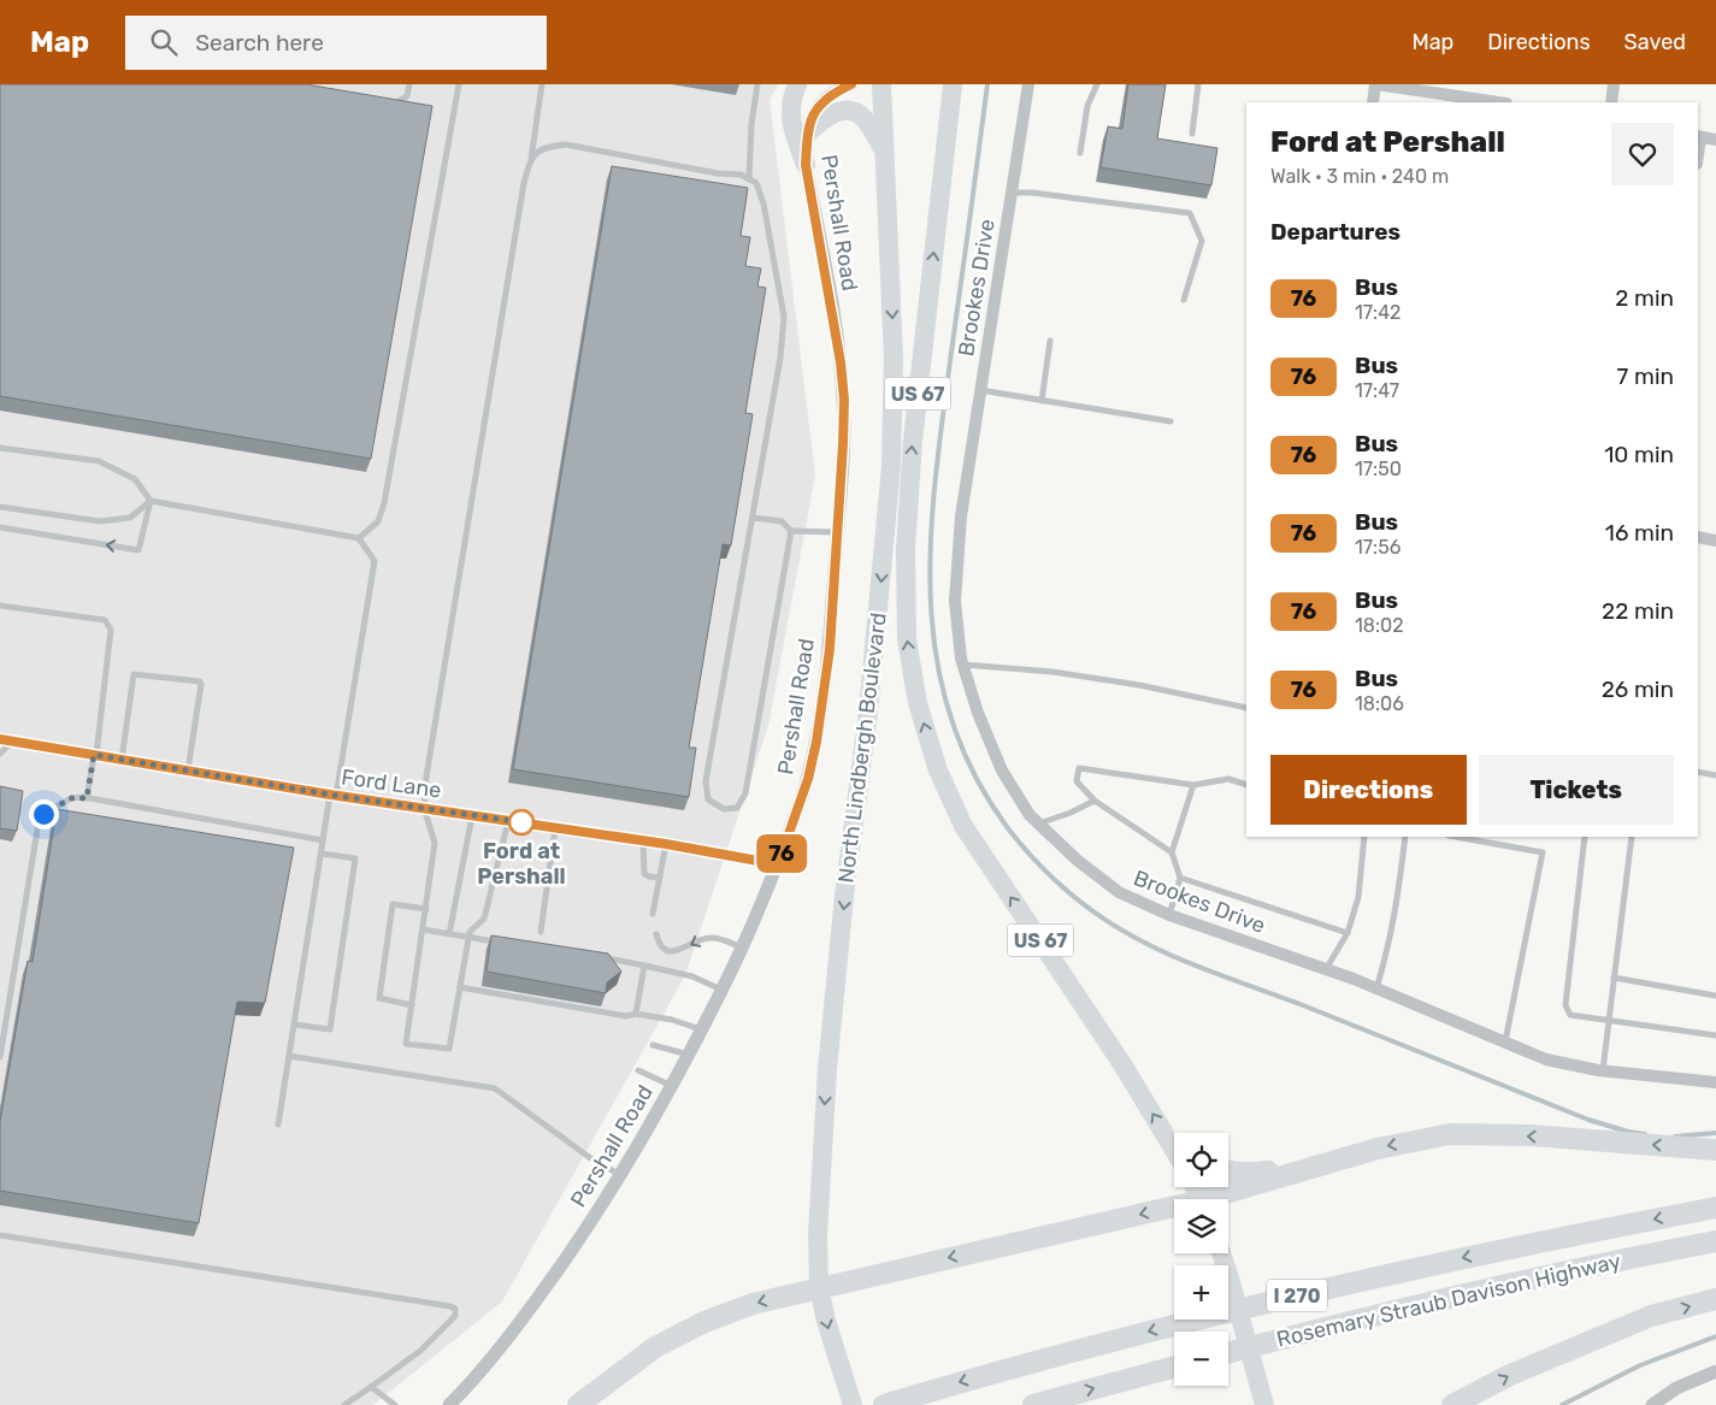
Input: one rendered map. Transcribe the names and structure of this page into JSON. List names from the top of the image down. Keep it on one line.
{"streets":{"highway":["US 67","North Lindbergh Boulevard","I 270","Rosemary Straub Davison Highway"],"street":["Pershall Road","Brookes Drive","Ford Lane"]},"crossings":[["Pershall Road","Ford Lane"]],"places":["Ford at Pershall"],"lines":["bus line 76"],"page":{"header":"Map","search":"Search here","nav":["Map","Directions","Saved"],"on_map":"76","heading":[["Ford at Pershall","Walk · 3 min · 240 m"],"Departures"],"list":[{"mark":"76","name":"Bus","note":"17:42","value":"2 min"},{"mark":"76","name":"Bus","note":"17:47","value":"7 min"},{"mark":"76","name":"Bus","note":"17:50","value":"10 min"},{"mark":"76","name":"Bus","note":"17:56","value":"16 min"},{"mark":"76","name":"Bus","note":"18:02","value":"22 min"},{"mark":"76","name":"Bus","note":"18:06","value":"26 min"}],"buttons":["Directions","Tickets"],"map_buttons":["+","−"]}}
